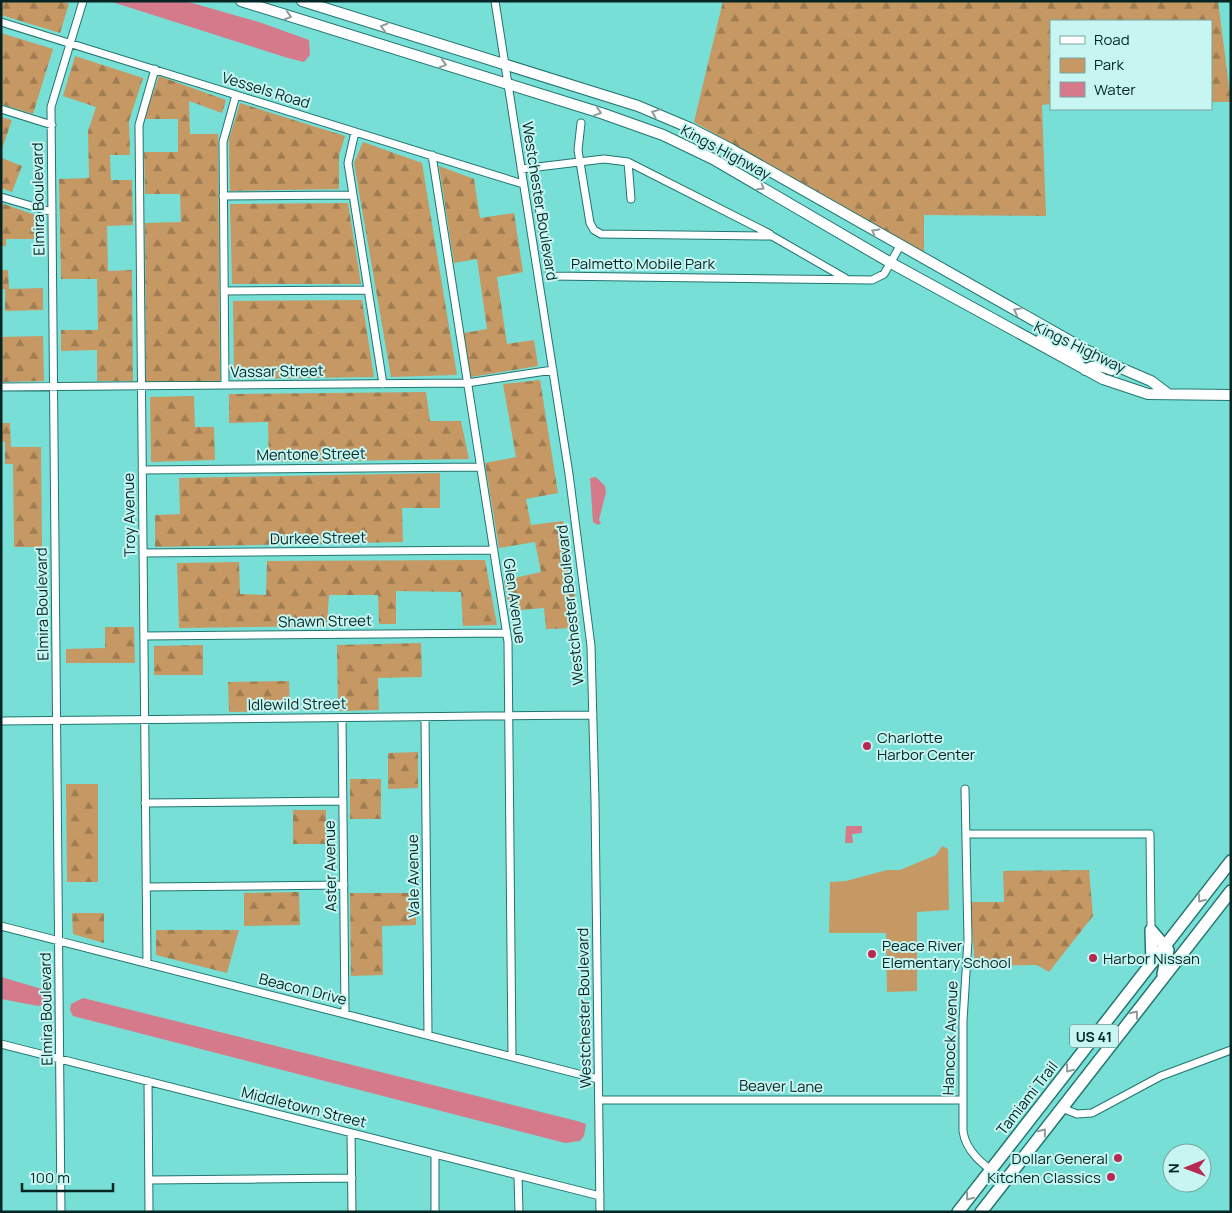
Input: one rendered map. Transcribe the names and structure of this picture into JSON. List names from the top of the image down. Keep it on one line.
{"streets":{"main road":["Kings Highway","US 41","Tamiami Trail"],"street":["Vessels Road","Elmira Boulevard","Westchester Boulevard","Palmetto Mobile Park","Vassar Street","Mentone Street","Troy Avenue","Durkee Street","Glen Avenue","Shawn Street","Idlewild Street","Aster Avenue","Vale Avenue","Beacon Drive","Hancock Avenue","Beaver Lane","Middletown Street"]},"crossings":[["Vessels Road","Elmira Boulevard"],["Vessels Road","Westchester Boulevard"],["Vessels Road","Troy Avenue"],["Vessels Road","Glen Avenue"],["Kings Highway","Westchester Boulevard"],["Kings Highway","Palmetto Mobile Park"],["Elmira Boulevard","Vassar Street"],["Elmira Boulevard","Idlewild Street"],["Elmira Boulevard","Beacon Drive"],["Elmira Boulevard","Middletown Street"],["Westchester Boulevard","Palmetto Mobile Park"],["Westchester Boulevard","Vassar Street"],["Westchester Boulevard","Idlewild Street"],["Westchester Boulevard","Beacon Drive"],["Westchester Boulevard","Beaver Lane"],["Westchester Boulevard","Middletown Street"],["Vassar Street","Troy Avenue"],["Vassar Street","Glen Avenue"],["Mentone Street","Troy Avenue"],["Mentone Street","Glen Avenue"],["Troy Avenue","Durkee Street"],["Troy Avenue","Shawn Street"],["Troy Avenue","Idlewild Street"],["Troy Avenue","Beacon Drive"],["Durkee Street","Glen Avenue"],["Glen Avenue","Shawn Street"],["Glen Avenue","Idlewild Street"],["Glen Avenue","Beacon Drive"],["Idlewild Street","Aster Avenue"],["Idlewild Street","Vale Avenue"],["Aster Avenue","Beacon Drive"],["Vale Avenue","Beacon Drive"],["US 41","Hancock Avenue"],["Hancock Avenue","Beaver Lane"],["Hancock Avenue","Tamiami Trail"]],"places":["Charlotte Harbor Center","Peace River Elementary School","Harbor Nissan","Dollar General","Kitchen Classics"],"legend":["Road","Park","Water"],"scale_bar":"100 m","north":"left"}
